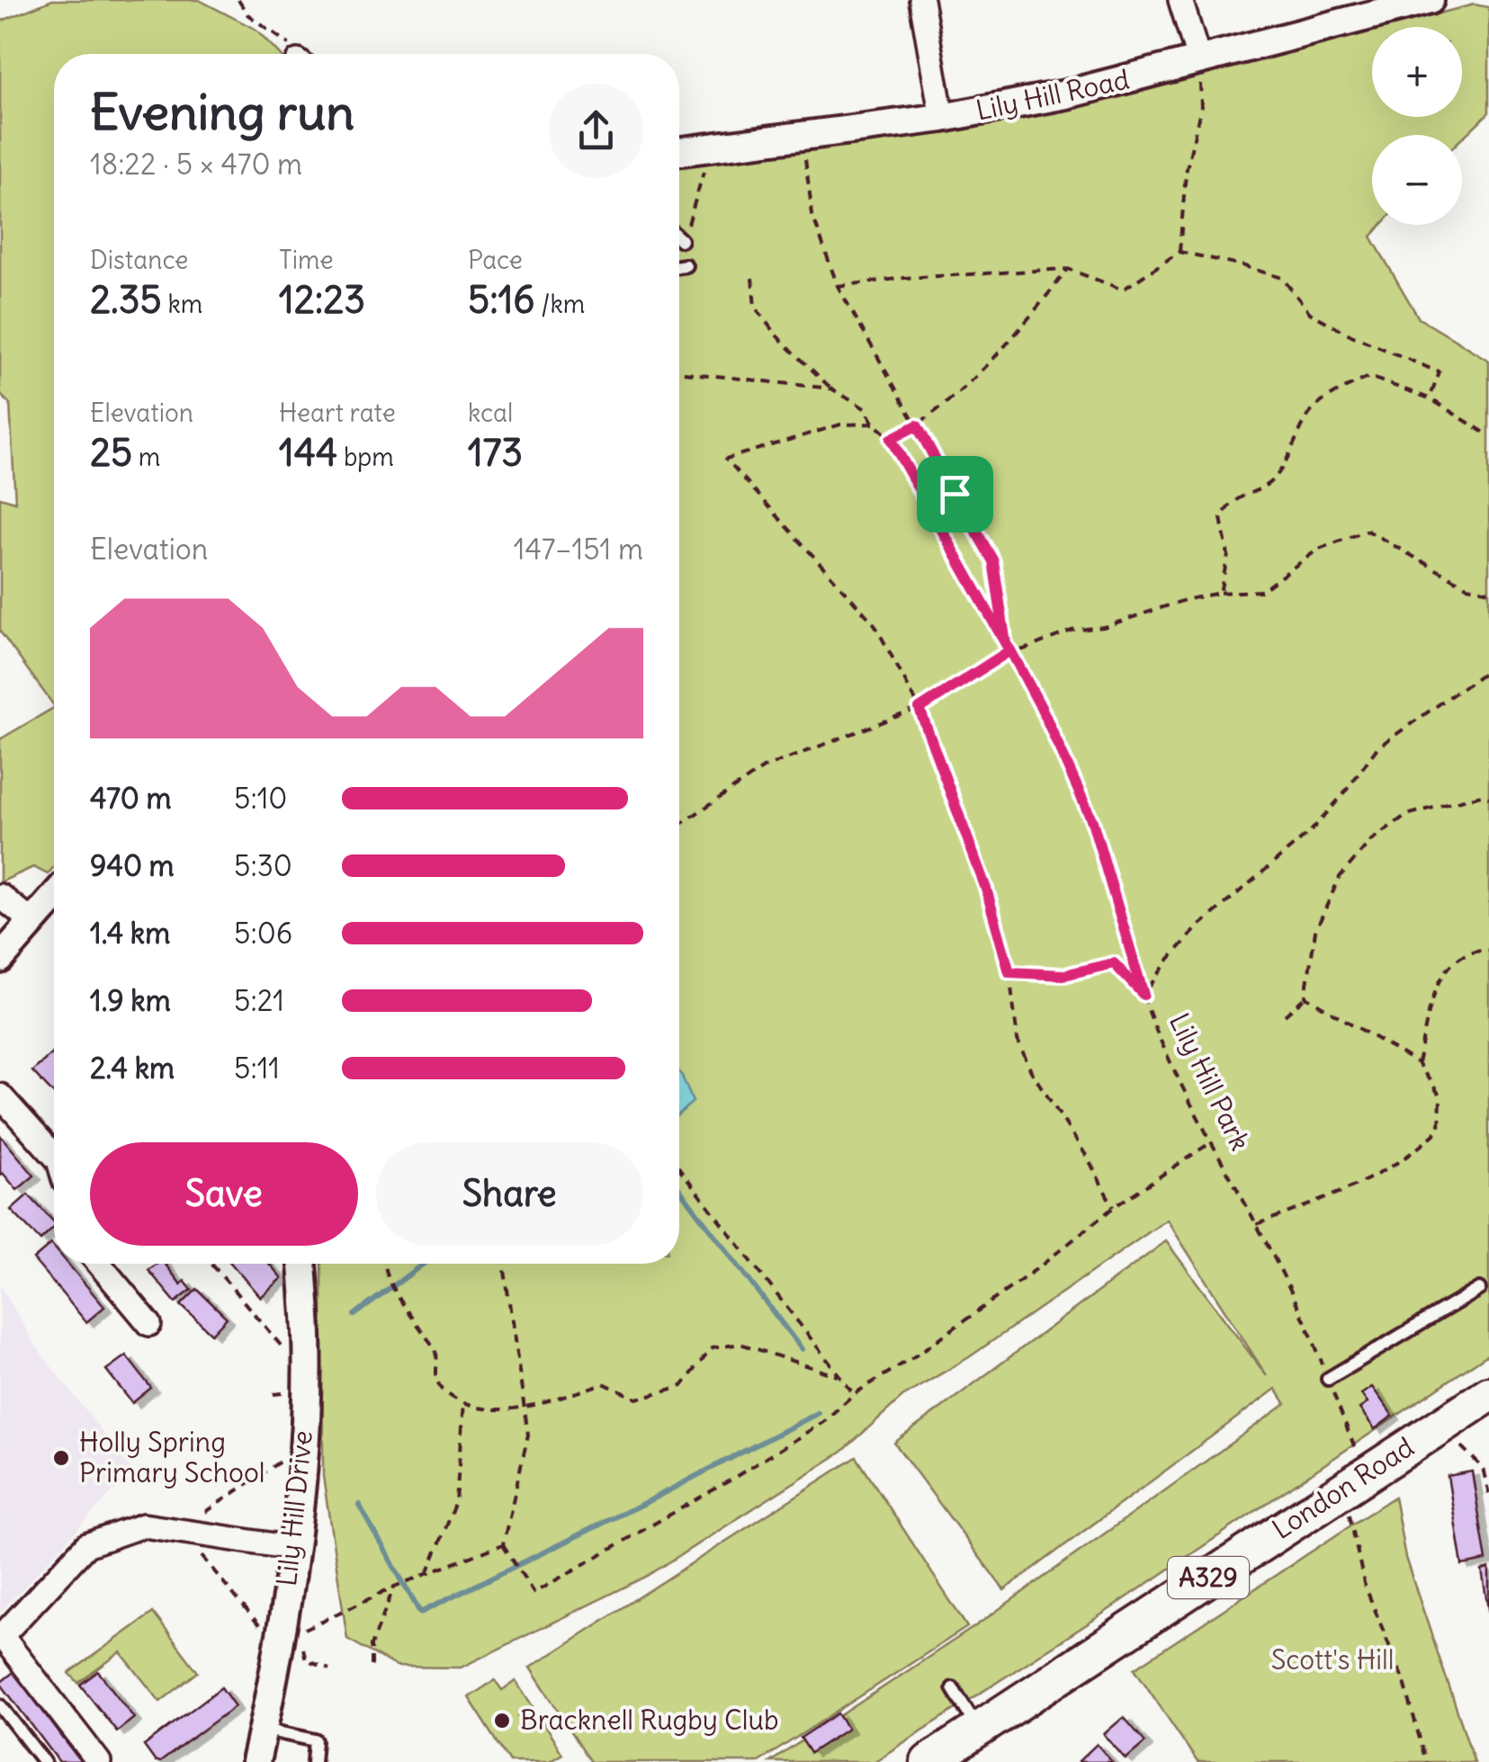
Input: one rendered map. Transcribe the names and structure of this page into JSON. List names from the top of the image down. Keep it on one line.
{"streets":{"main road":["London Road","A329"],"street":["Lily Hill Road","Lily Hill Drive"],"path":["Lily Hill Park"]},"crossings":[["Lily Hill Park","London Road"]],"parks":["Scott's Hill"],"places":["Holly Spring Primary School","Bracknell Rugby Club"],"page":{"map_buttons":["+","−"],"heading":["Evening run","18:22 · 5 × 470 m"],"stats":[["Distance","2.35 km"],["Time","12:23"],["Pace","5:16 /km"],["Elevation","25 m"],["Heart rate","144 bpm"],["kcal","173"]],"chart":["Elevation","147–151 m"],"list":[{"name":"470 m","note":"5:10"},{"name":"940 m","note":"5:30"},{"name":"1.4 km","note":"5:06"},{"name":"1.9 km","note":"5:21"},{"name":"2.4 km","note":"5:11"}],"buttons":["Save","Share"]}}
